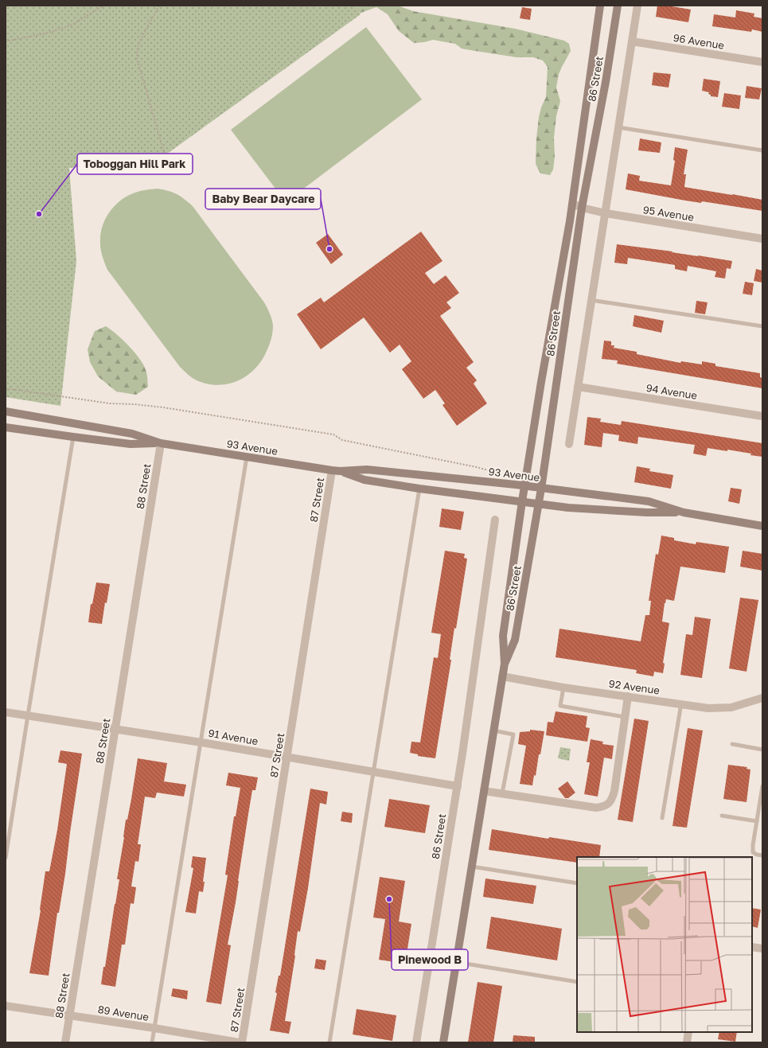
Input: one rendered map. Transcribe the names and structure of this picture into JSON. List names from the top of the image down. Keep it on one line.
{"streets":{"main road":["86 Street","93 Avenue"],"street":["96 Avenue","95 Avenue","94 Avenue","88 Street","87 Street","92 Avenue","91 Avenue","89 Avenue"]},"crossings":[["86 Street","95 Avenue"],["86 Street","93 Avenue"],["86 Street","92 Avenue"],["86 Street","91 Avenue"],["93 Avenue","88 Street"],["93 Avenue","87 Street"],["88 Street","91 Avenue"],["88 Street","89 Avenue"],["87 Street","91 Avenue"]],"places":["Toboggan Hill Park","Baby Bear Daycare","Pinewood B"]}
